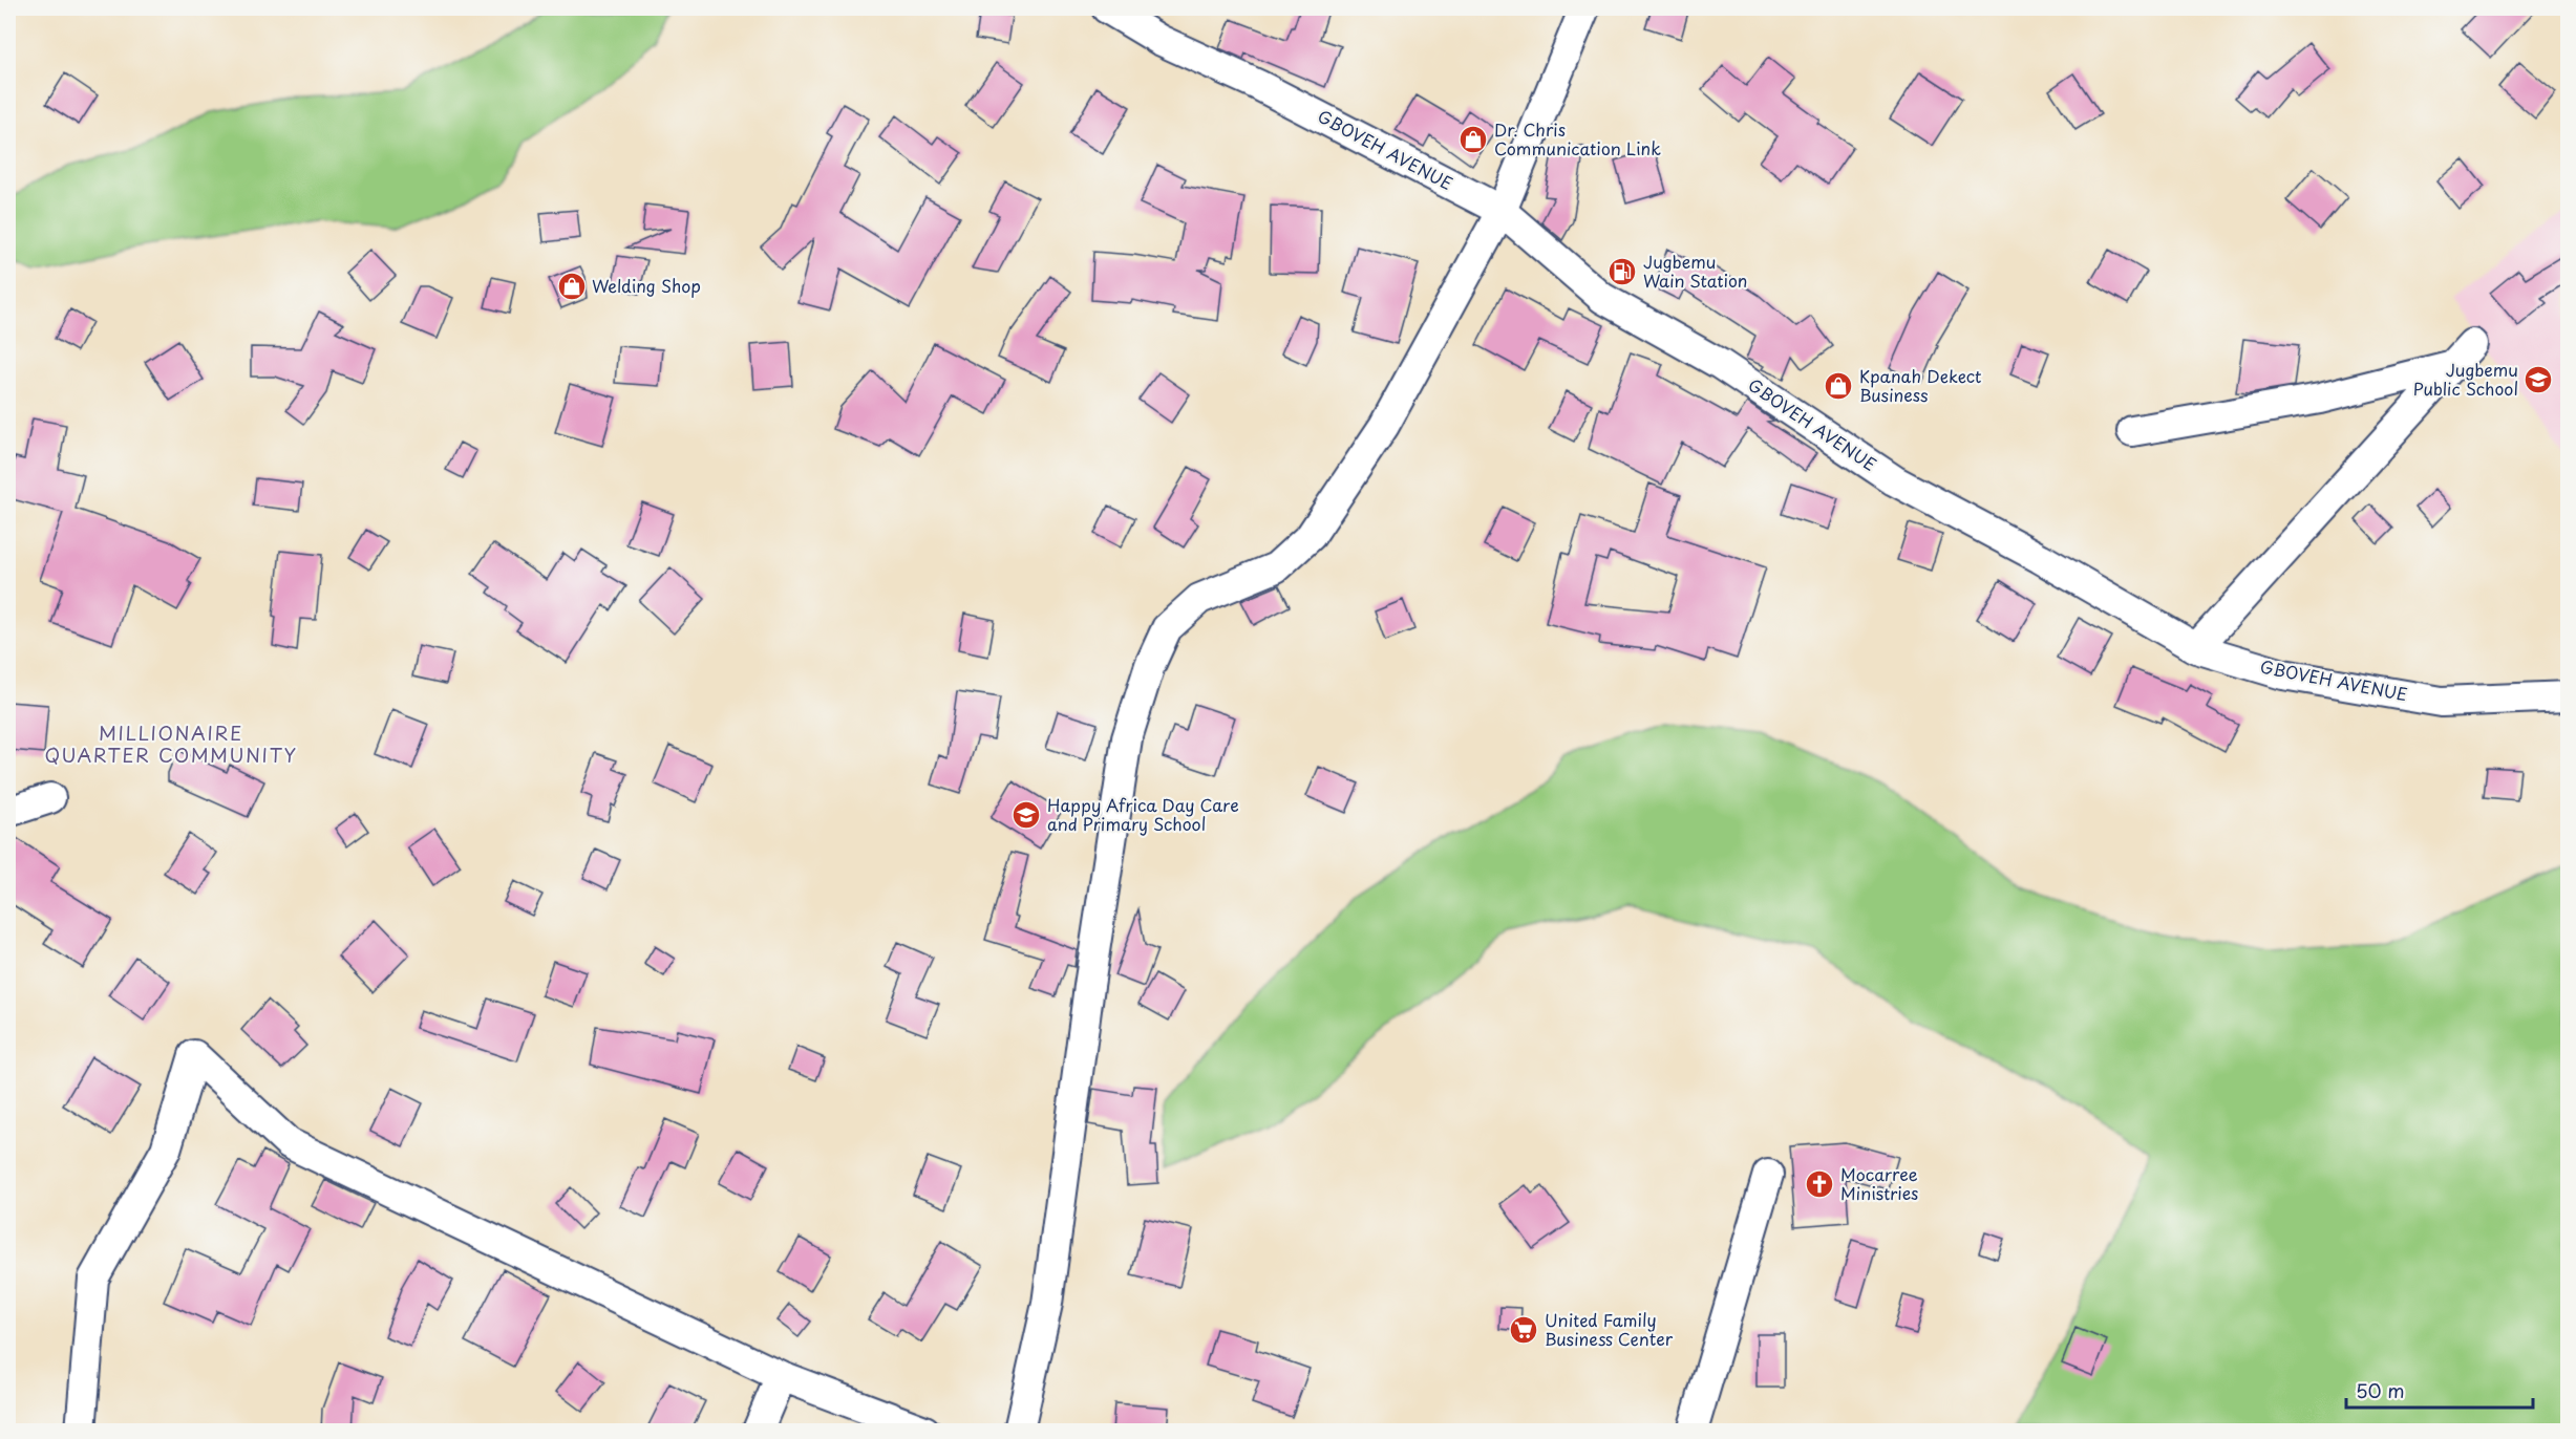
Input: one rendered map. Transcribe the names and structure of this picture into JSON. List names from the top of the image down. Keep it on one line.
{"streets":{"street":["GBOVEH AVENUE"]},"districts":["MILLIONAIRE QUARTER COMMUNITY"],"places":{"shop":["Dr. Chris Communication Link","Welding Shop","Kpanah Dekect Business"],"fuel station":["Jugbemu Wain Station"],"school or university":["Jugbemu Public School","Happy Africa Day Care and Primary School"],"church":["Mocarree Ministries"],"supermarket":["United Family Business Center"]},"scale_bar":"50 m"}
